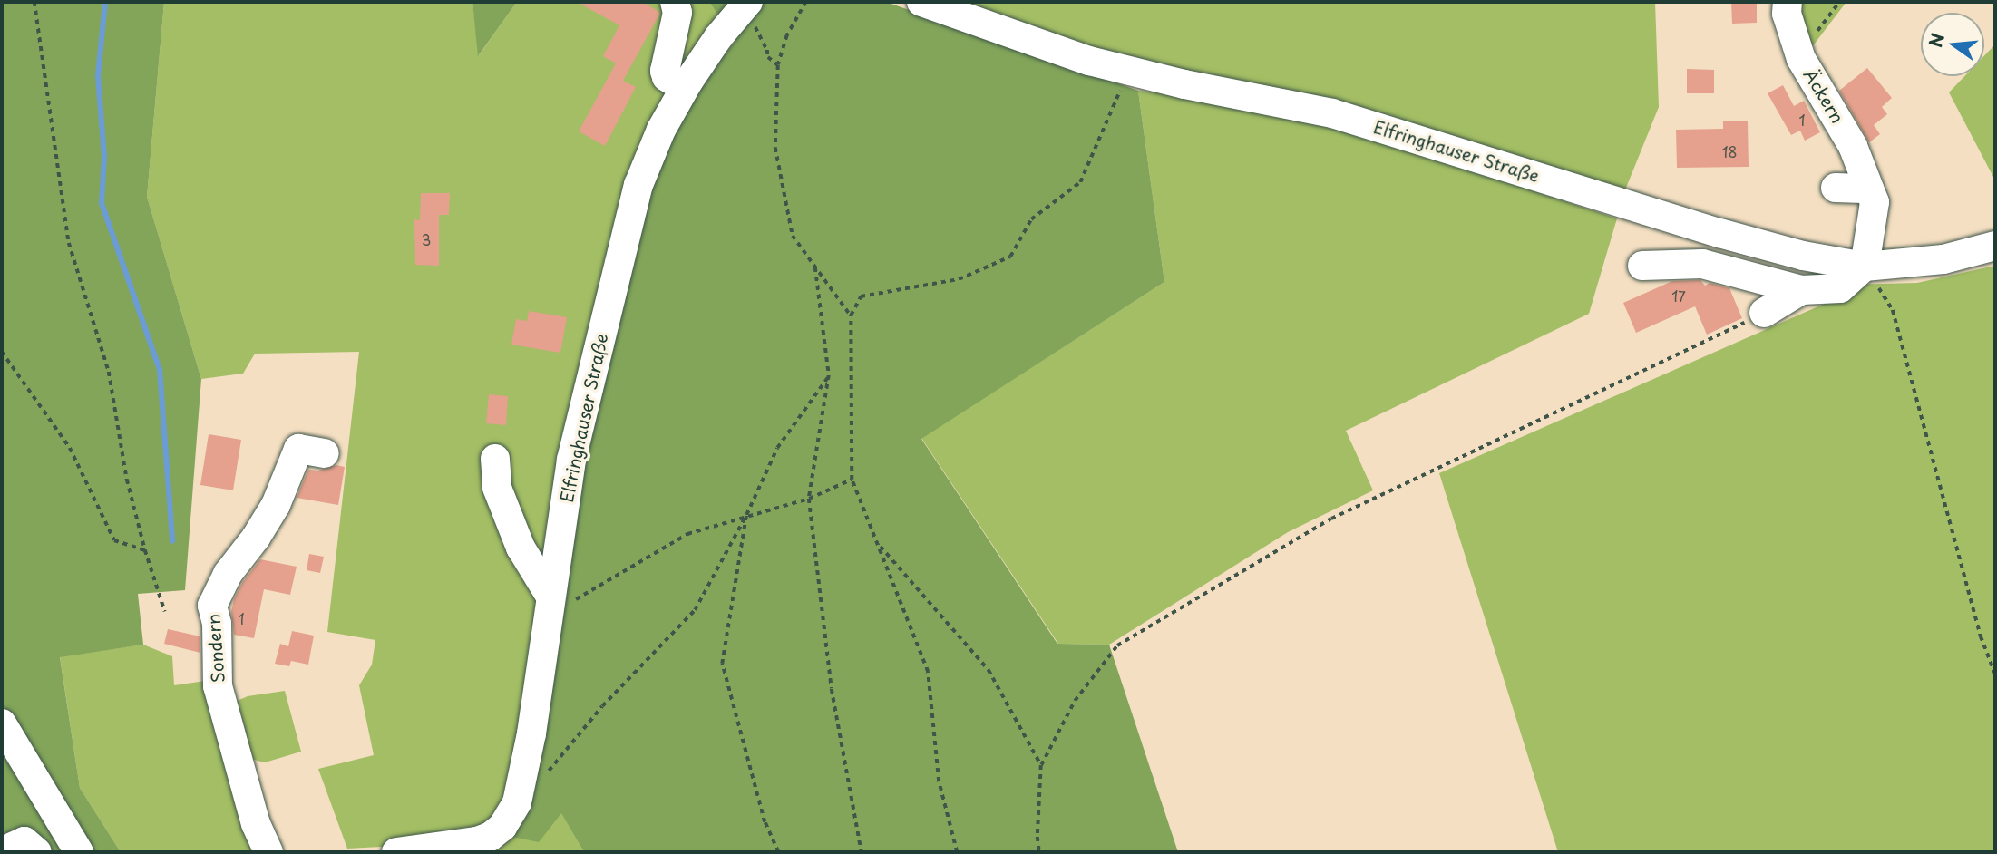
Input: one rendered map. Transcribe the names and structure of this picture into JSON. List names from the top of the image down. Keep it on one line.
{"streets":{"street":["Äckern","Elfringhauser Straße","Sondern"]},"crossings":[["Äckern","Elfringhauser Straße"]],"house_numbers":["1","18","3","17","1"],"north":"left"}
